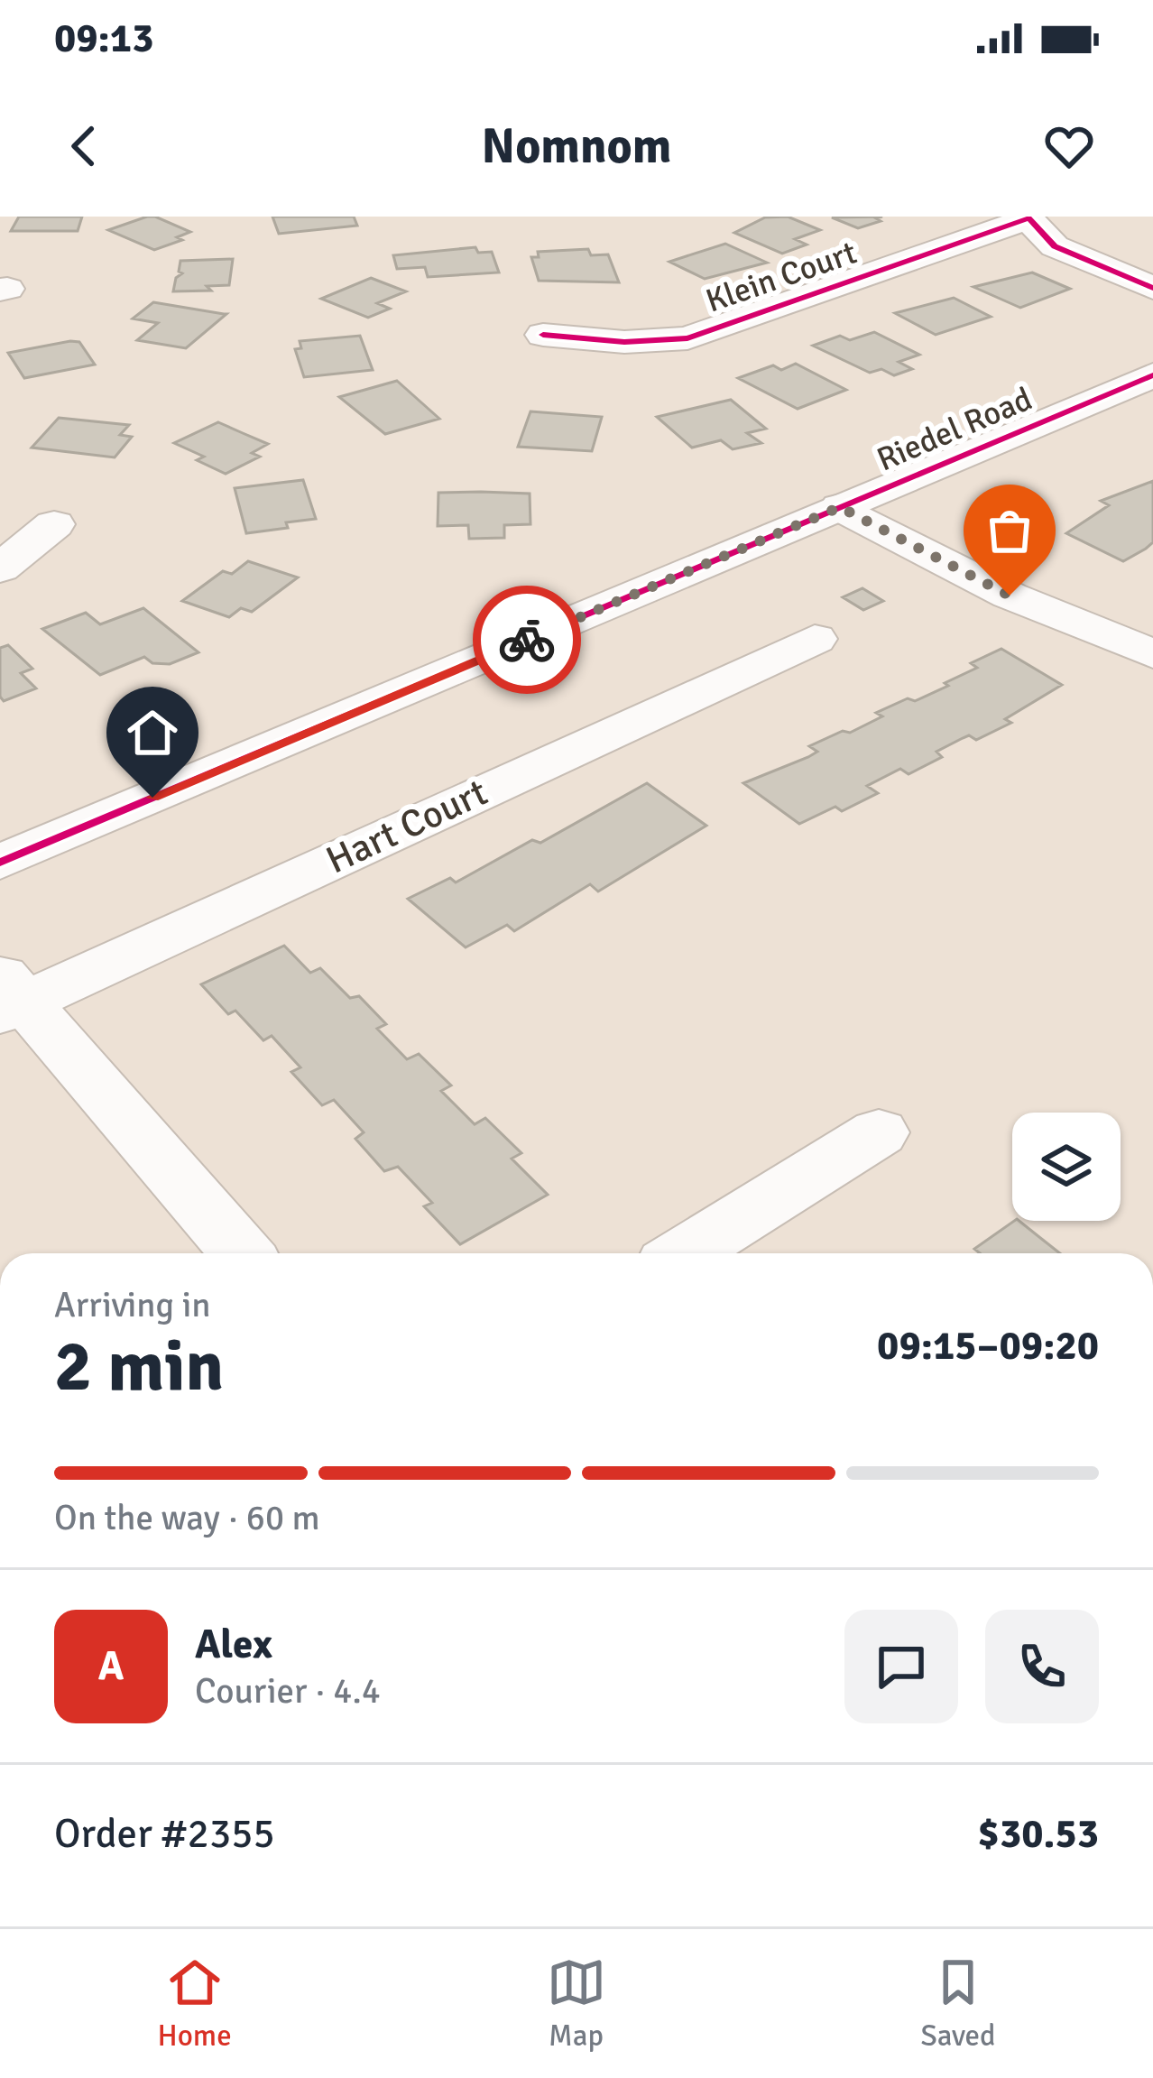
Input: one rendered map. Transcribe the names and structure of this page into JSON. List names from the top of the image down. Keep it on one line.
{"streets":{"street":["Klein Court","Riedel Road","Hart Court"]},"page":{"status":"09:13","header":"Nomnom","heading":["2 min","Arriving in","09:15–09:20"],"panel":["Alex","Courier · 4.4","Order #2355","$30.53"],"bar":"On the way · 60 m","round":"A","tabs":["Home","Map","Saved"]}}
